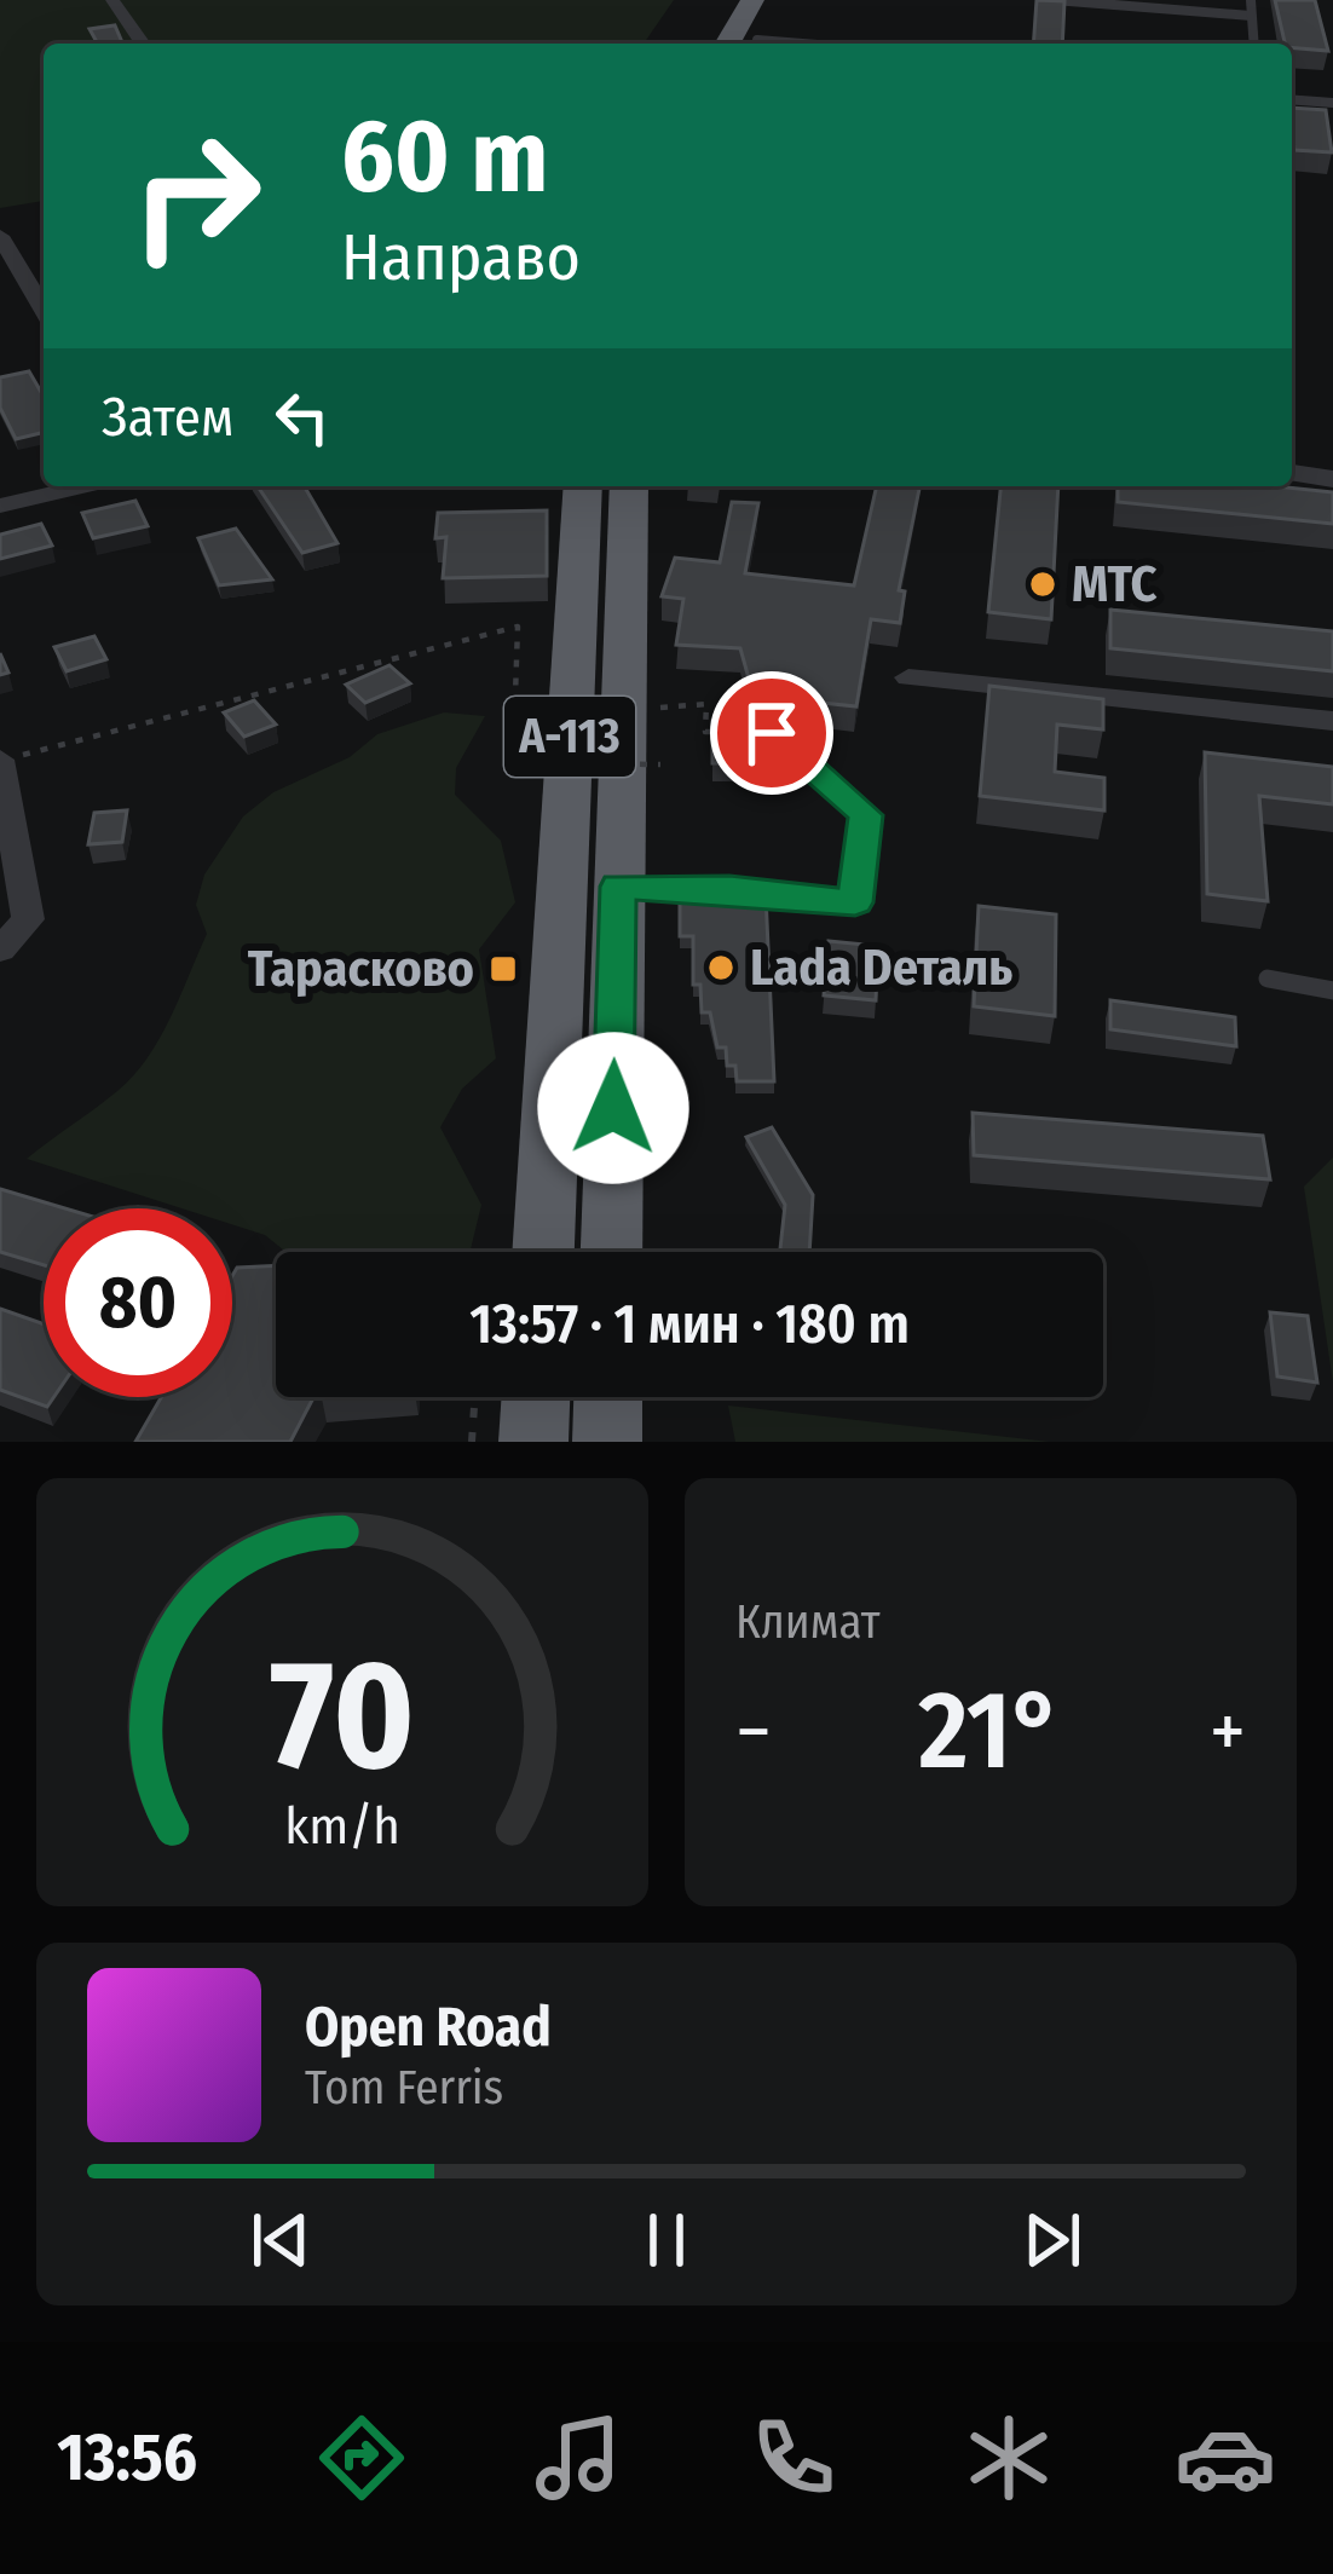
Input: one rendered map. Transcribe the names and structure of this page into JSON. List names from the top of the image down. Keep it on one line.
{"streets":{"highway":["А-113"]},"places":{"other":["МТС","Lada Dеталь"],"transit":["Тарасково"]},"page":{"turn":["60 m","Направо"],"then":"Затем","limit":"80","trip":"13:57 · 1 мин · 180 m","tile":"Климат","heat":["−","21°","+"],"song":["Open Road","Tom Ferris"],"tabs":"13:56","gauge":["70","km/h"]}}
